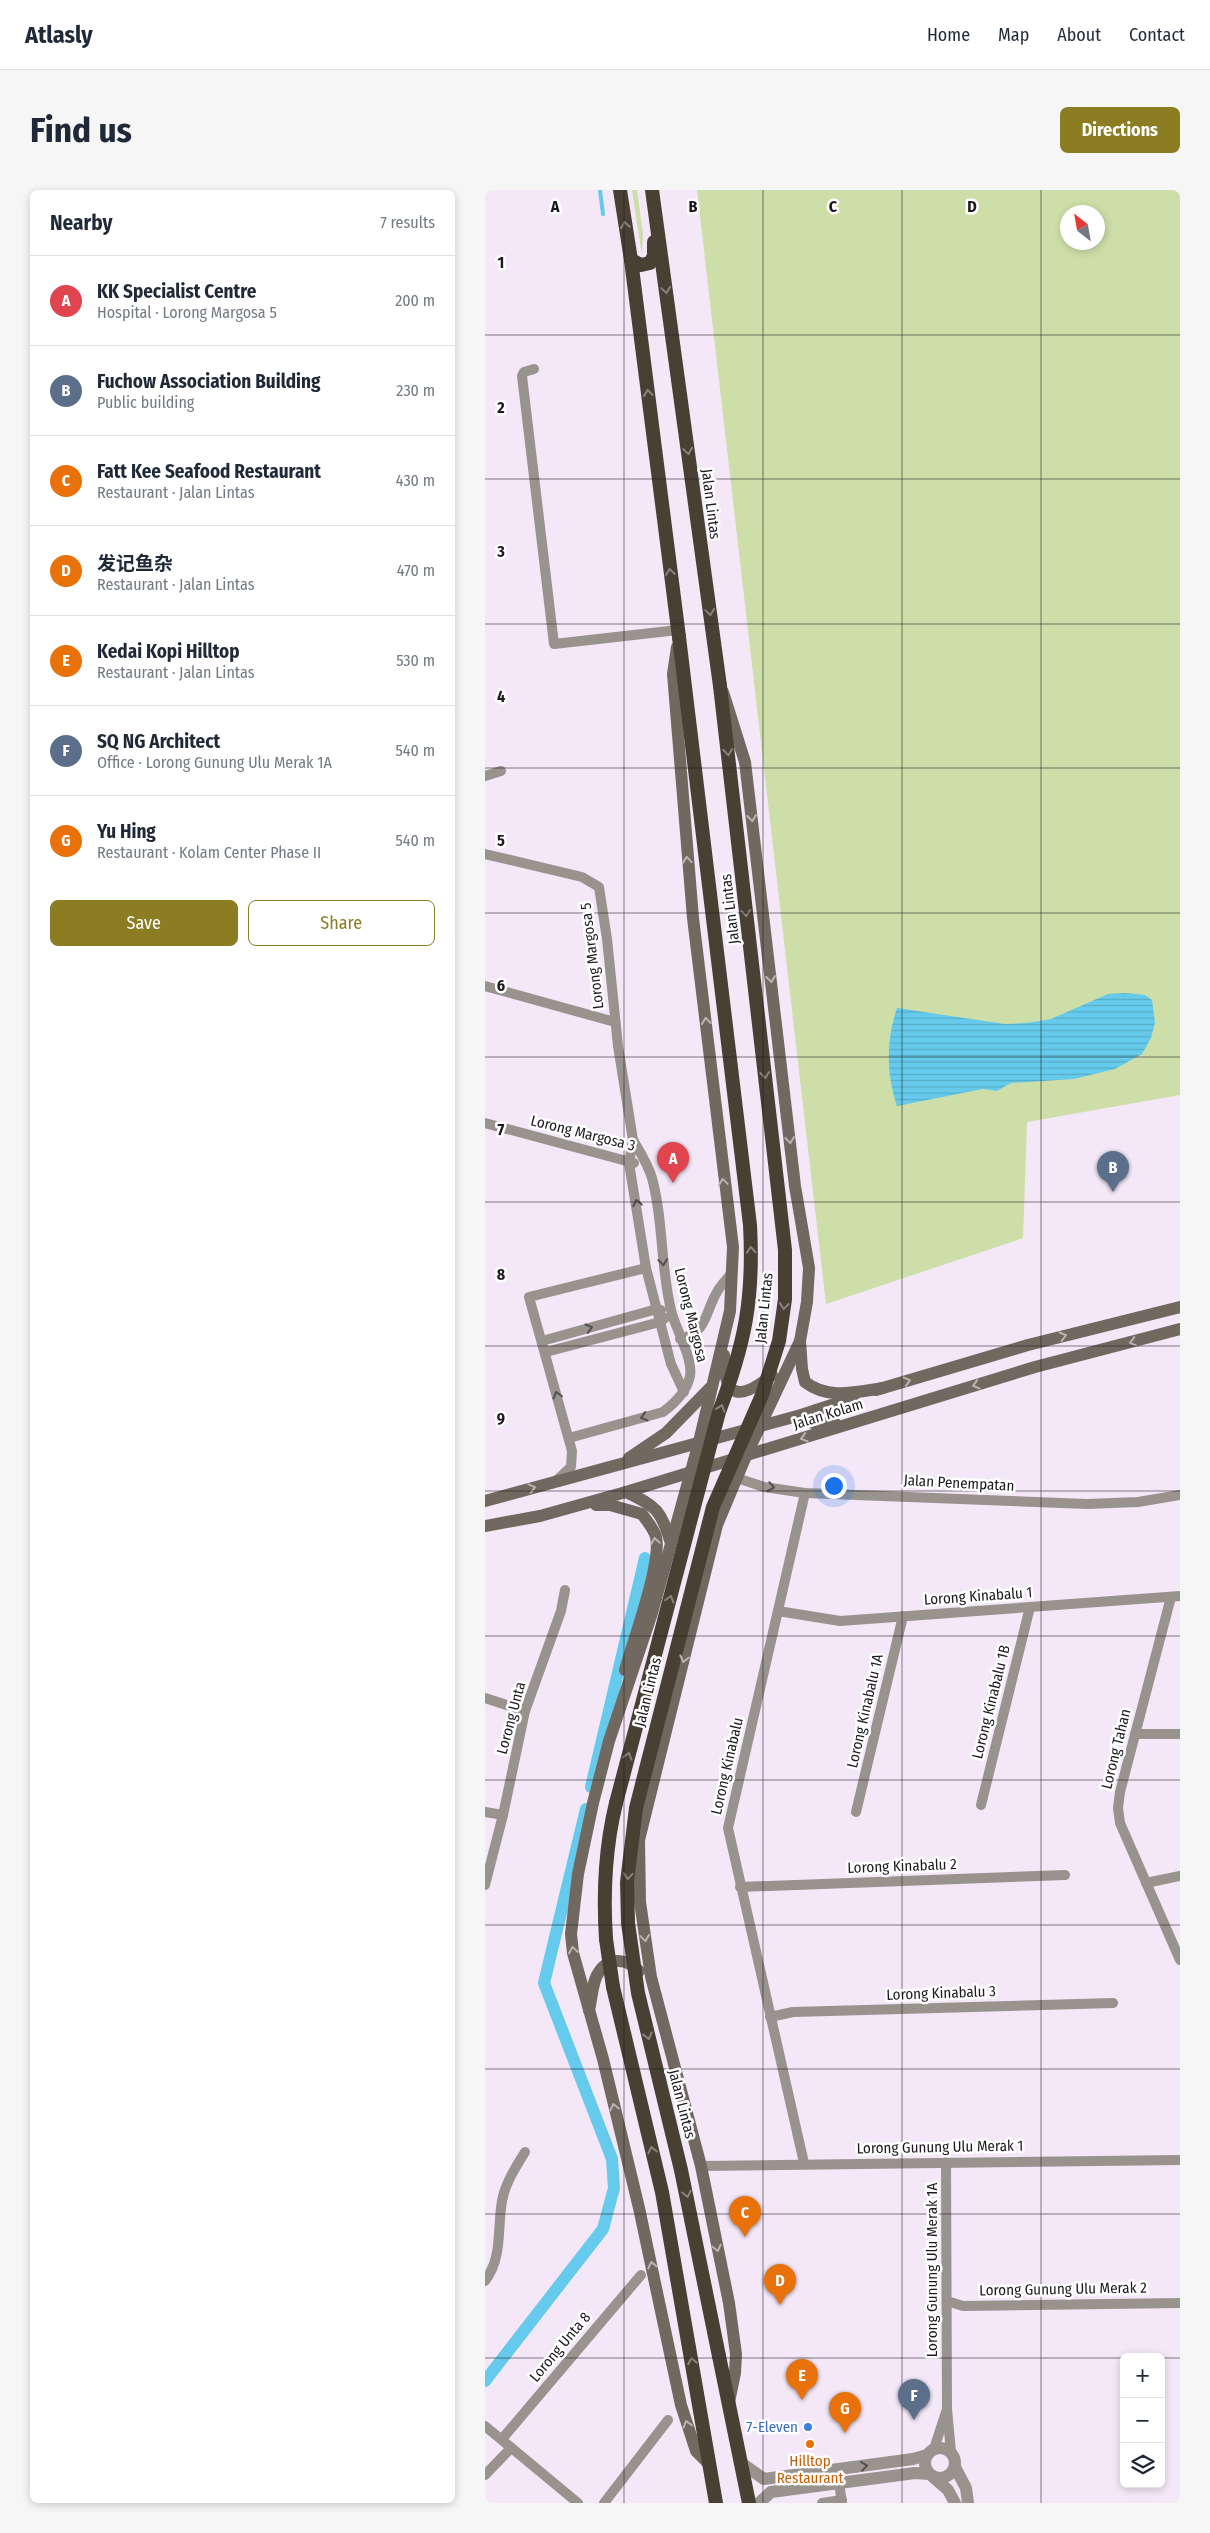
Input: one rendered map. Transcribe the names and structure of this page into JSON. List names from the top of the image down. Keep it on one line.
{"streets":{"highway":["Jalan Lintas"],"main road":["Jalan Kolam"],"street":["Lorong Margosa 5","Lorong Margosa 3","Lorong Margosa","Jalan Penempatan","Lorong Kinabalu 1","Lorong Kinabalu 1B","Lorong Kinabalu 1A","Lorong Unta","Lorong Tahan","Lorong Kinabalu","Lorong Kinabalu 2","Lorong Kinabalu 3","Lorong Gunung Ulu Merak 1","Lorong Gunung Ulu Merak 1A","Lorong Gunung Ulu Merak 2","Lorong Unta 8"]},"crossings":[["Jalan Lintas","Jalan Kolam"],["Jalan Lintas","Jalan Penempatan"],["Jalan Lintas","Lorong Gunung Ulu Merak 1"],["Lorong Margosa 5","Lorong Margosa 3"],["Lorong Margosa 5","Lorong Margosa"],["Jalan Penempatan","Lorong Kinabalu"],["Lorong Kinabalu 1","Lorong Kinabalu 1B"],["Lorong Kinabalu 1","Lorong Kinabalu 1A"],["Lorong Kinabalu 1","Lorong Tahan"],["Lorong Kinabalu 1","Lorong Kinabalu"],["Lorong Kinabalu","Lorong Kinabalu 2"],["Lorong Kinabalu","Lorong Kinabalu 3"],["Lorong Kinabalu","Lorong Gunung Ulu Merak 1"],["Lorong Gunung Ulu Merak 1","Lorong Gunung Ulu Merak 1A"],["Lorong Gunung Ulu Merak 1A","Lorong Gunung Ulu Merak 2"]],"places":["7-Eleven","Hilltop Restaurant"],"north":"top left","page":{"header":"Atlasly","nav":["Home","Map","About","Contact"],"buttons":["Directions",["Save","Share"]],"title":"Find us","heading":["Nearby","7 results"],"list":[{"mark":"A","name":"KK Specialist Centre","note":"Hospital · Lorong Margosa 5","value":"200 m"},{"mark":"B","name":"Fuchow Association Building","note":"Public building","value":"230 m"},{"mark":"C","name":"Fatt Kee Seafood Restaurant","note":"Restaurant · Jalan Lintas","value":"430 m"},{"mark":"D","name":"发记鱼杂","note":"Restaurant · Jalan Lintas","value":"470 m"},{"mark":"E","name":"Kedai Kopi Hilltop","note":"Restaurant · Jalan Lintas","value":"530 m"},{"mark":"F","name":"SQ NG Architect","note":"Office · Lorong Gunung Ulu Merak 1A","value":"540 m"},{"mark":"G","name":"Yu Hing","note":"Restaurant · Kolam Center Phase II","value":"540 m"}],"pins":["A","B","C","D","E","F","G"],"map_buttons":["+","−"]},"grid":{"columns":["A","B","C","D"],"rows":["1","2","3","4","5","6","7","8","9"]}}
